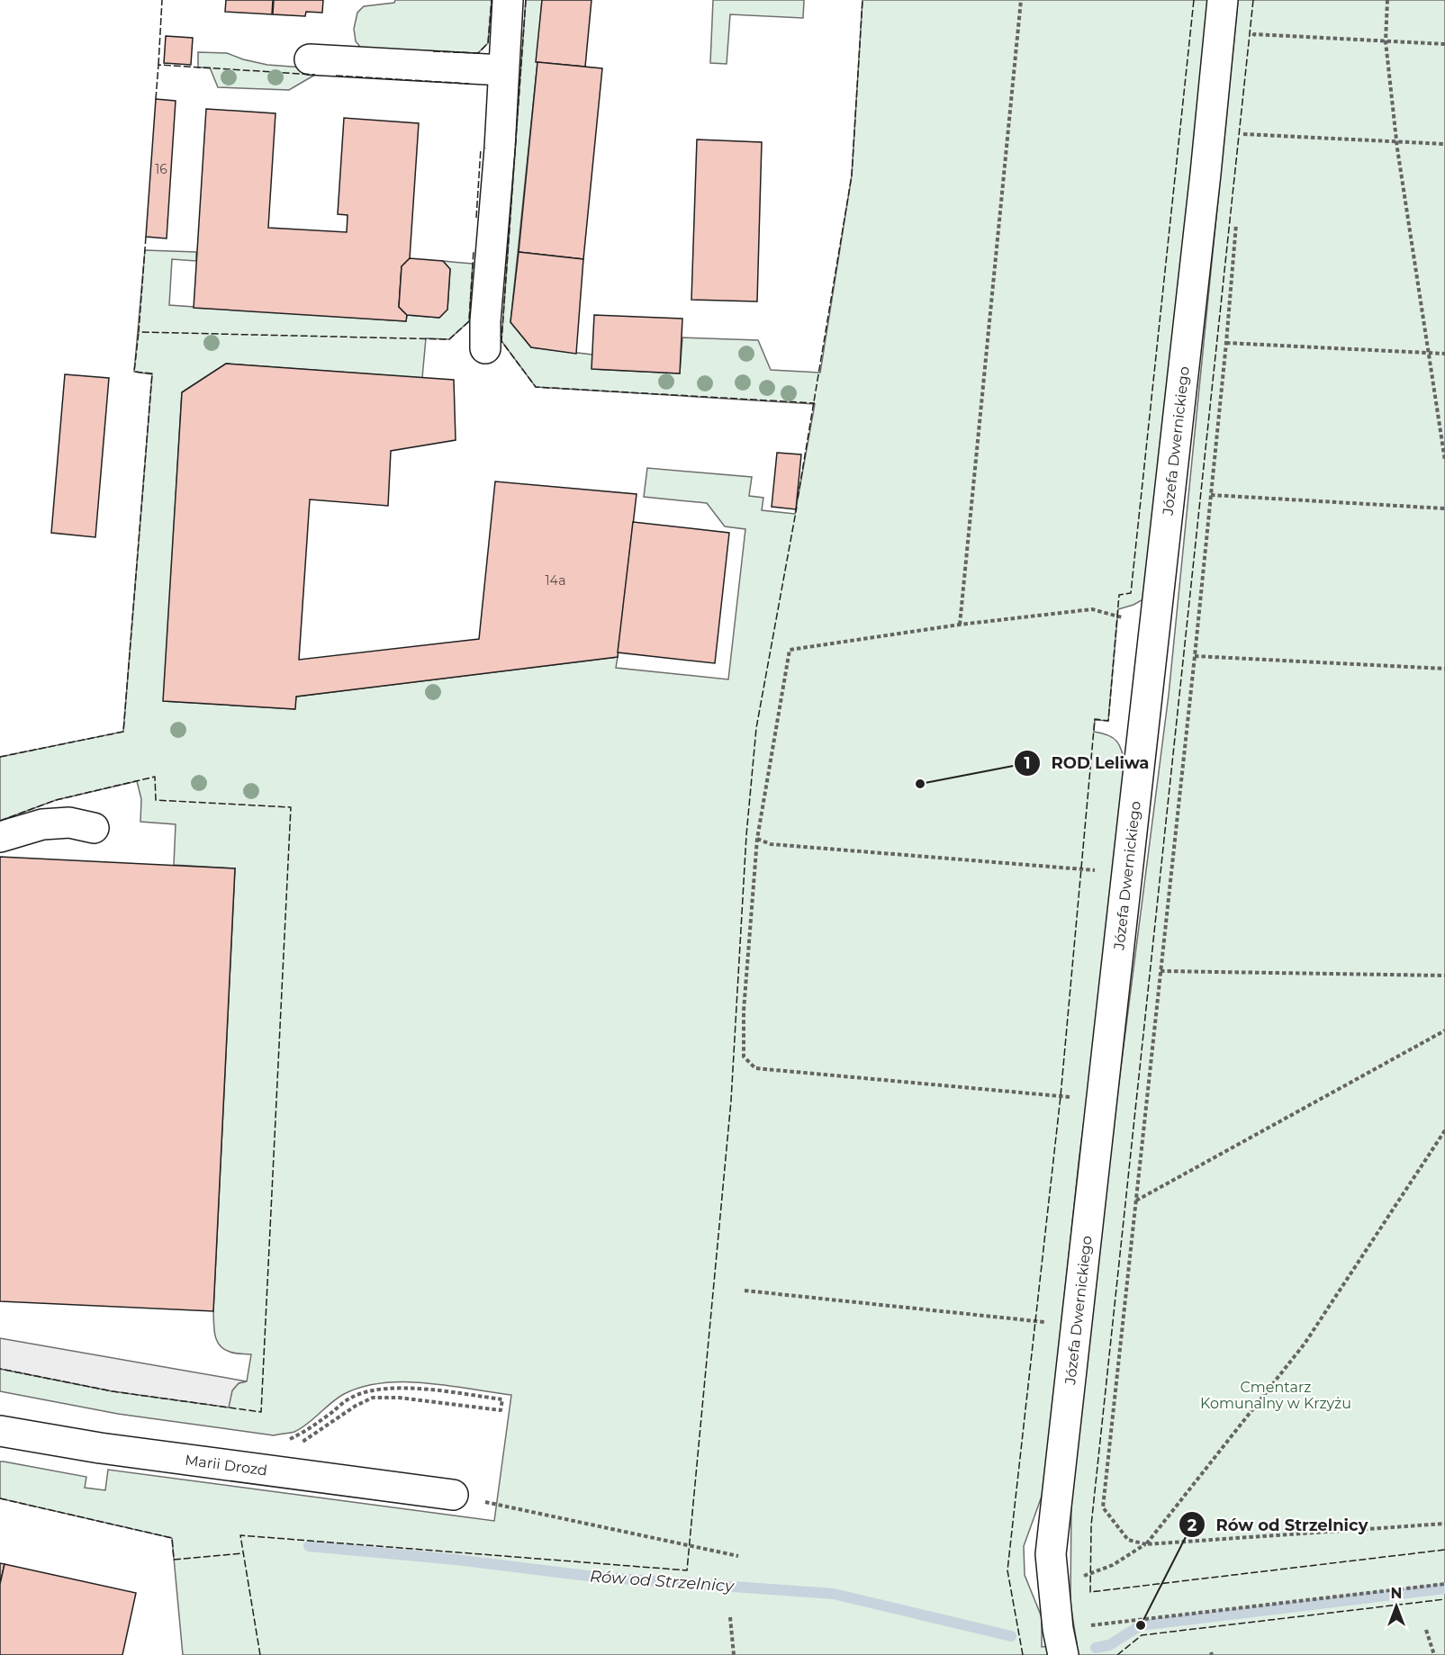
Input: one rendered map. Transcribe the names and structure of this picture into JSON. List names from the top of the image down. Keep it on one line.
{"streets":{"lane":["Józefa Dwernickiego","Marii Drozd"]},"water":["Rów od Strzelnicy"],"parks":["Cmentarz Komunalny w Krzyżu"],"places":["ROD Leliwa","Rów od Strzelnicy"],"house_numbers":["16","14a"],"north":"top"}
